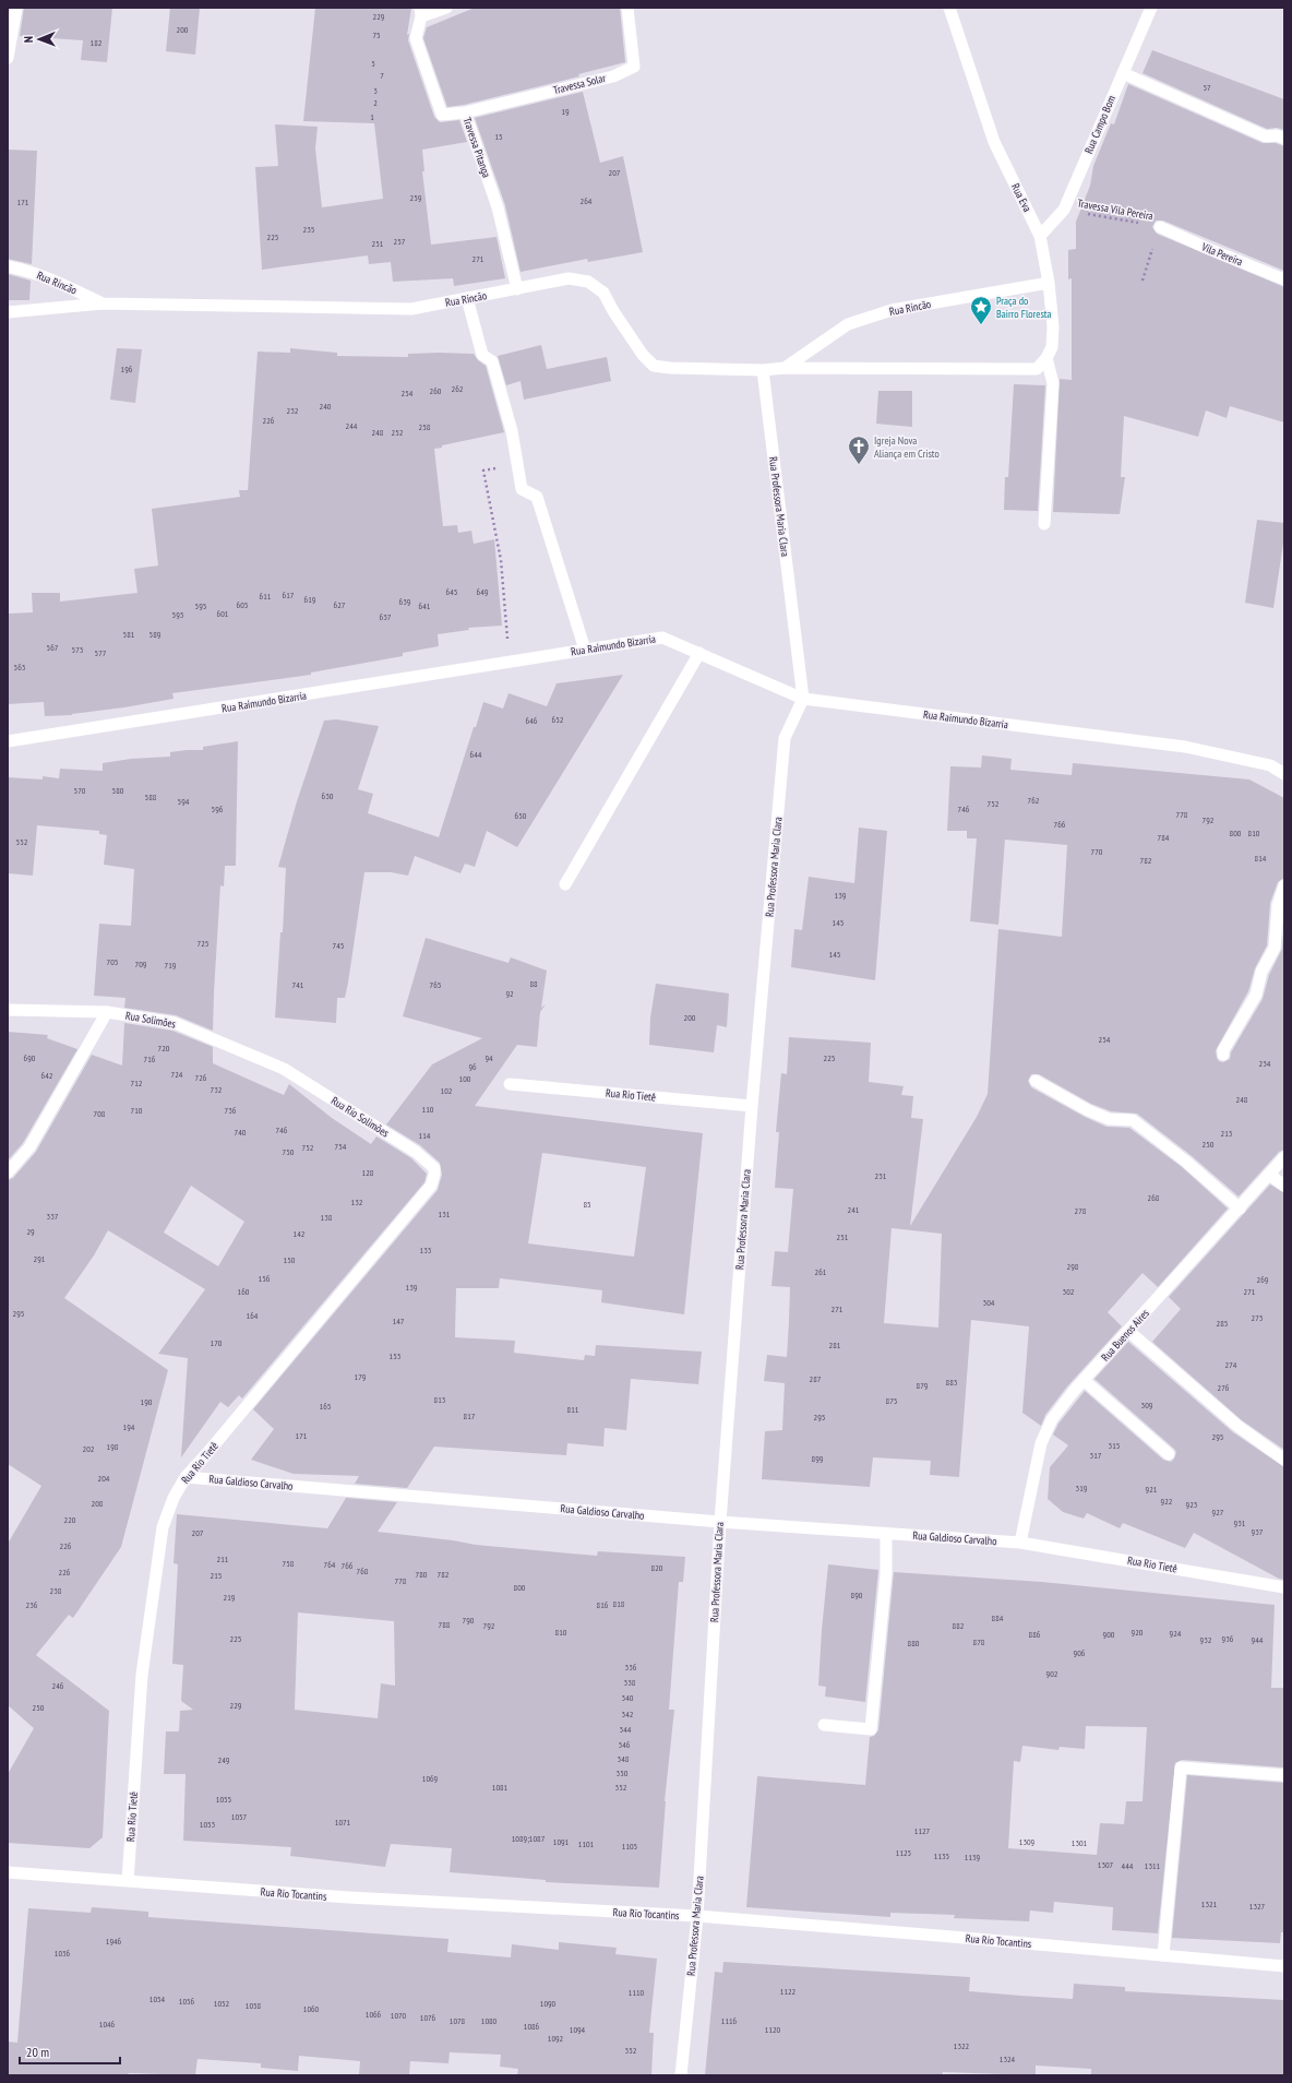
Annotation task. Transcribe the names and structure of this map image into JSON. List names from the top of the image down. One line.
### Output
{"streets":{"street":["Travessa Solar","Rua Campo Bom","Travessa Pitanga","Rua Eva","Vila Pereira","Rua Rincão","Rua Professora Maria Clara","Rua Raimundo Bizarria","Rua Solimões","Rua Rio Tietê","Rua Rio Solimões","Rua Buenos Aires","Rua Galdioso Carvalho","Rua Rio Tocantins"],"path":["Travessa Vila Pereira"]},"crossings":[["Travessa Solar","Travessa Pitanga"],["Rua Campo Bom","Rua Eva"],["Rua Campo Bom","Travessa Vila Pereira"],["Travessa Pitanga","Rua Rincão"],["Rua Eva","Rua Rincão"],["Travessa Vila Pereira","Vila Pereira"],["Rua Rincão","Rua Professora Maria Clara"],["Rua Professora Maria Clara","Rua Raimundo Bizarria"],["Rua Professora Maria Clara","Rua Rio Tietê"],["Rua Professora Maria Clara","Rua Galdioso Carvalho"],["Rua Professora Maria Clara","Rua Rio Tocantins"],["Rua Solimões","Rua Rio Solimões"],["Rua Rio Tietê","Rua Rio Solimões"],["Rua Rio Tietê","Rua Buenos Aires"],["Rua Rio Tietê","Rua Galdioso Carvalho"],["Rua Rio Tietê","Rua Rio Tocantins"],["Rua Buenos Aires","Rua Galdioso Carvalho"]],"places":{"place":["Praça do Bairro Floresta"],"church":["Igreja Nova Aliança em Cristo"]},"house_numbers":["229","200","75","182","5","7","57","3","2","19","1","15","207","259","264","171","235","225","257","251","271","196","262","260","254","240","232","226","244","258","248","252","645","649","617","611","619","639","605","627","595","641","601","593","637","581","589","567","573","577","563","652","646","644","570","580","630","588","762","594","752","596","746","778","650","792","766","800","810","784","552","770","814","782","139","145","725","745","145","705","709","719","88","741","765","92","200","254","720","690","94","225","716","234","96","724","642","726","100","712","732","102","248","110","710","736","708","746","740","213","114","250","754","752","750","128","231","268","132","85","241","278","131","337","138","29","142","251","133","291","150","298","261","156","269","139","160","302","271","304","271","295","164","273","147","285","170","281","153","274","179","287","883","879","276","813","875","190","309","165","811","817","295","194","171","295","315","198","202","317","899","204","319","921","922","208","923","927","220","931","937","207","226","211","758","764","766","820","768","226","780","782","215","778","800","238","890","219","818","236","816","884","790","788","792","882","810","920","924","886","900","225","936","932","944","878","880","906","336","902","338","246","340","229","250","342","344","346","348","249","350","1069","1081","352","1055","1057","1071","1053","1127","1089;1087","1091","1309","1301","1101","1105","1125","1135","1139","1307","444","1311","1321","1327","1946","1036","1122","1110","1054","1056","1052","1090","1058","1060","1066","1070","1076","1078","1080","1116","1046","1086","1094","1120","1092","1322","352","1324"],"scale_bar":"20 m","north":"left"}
